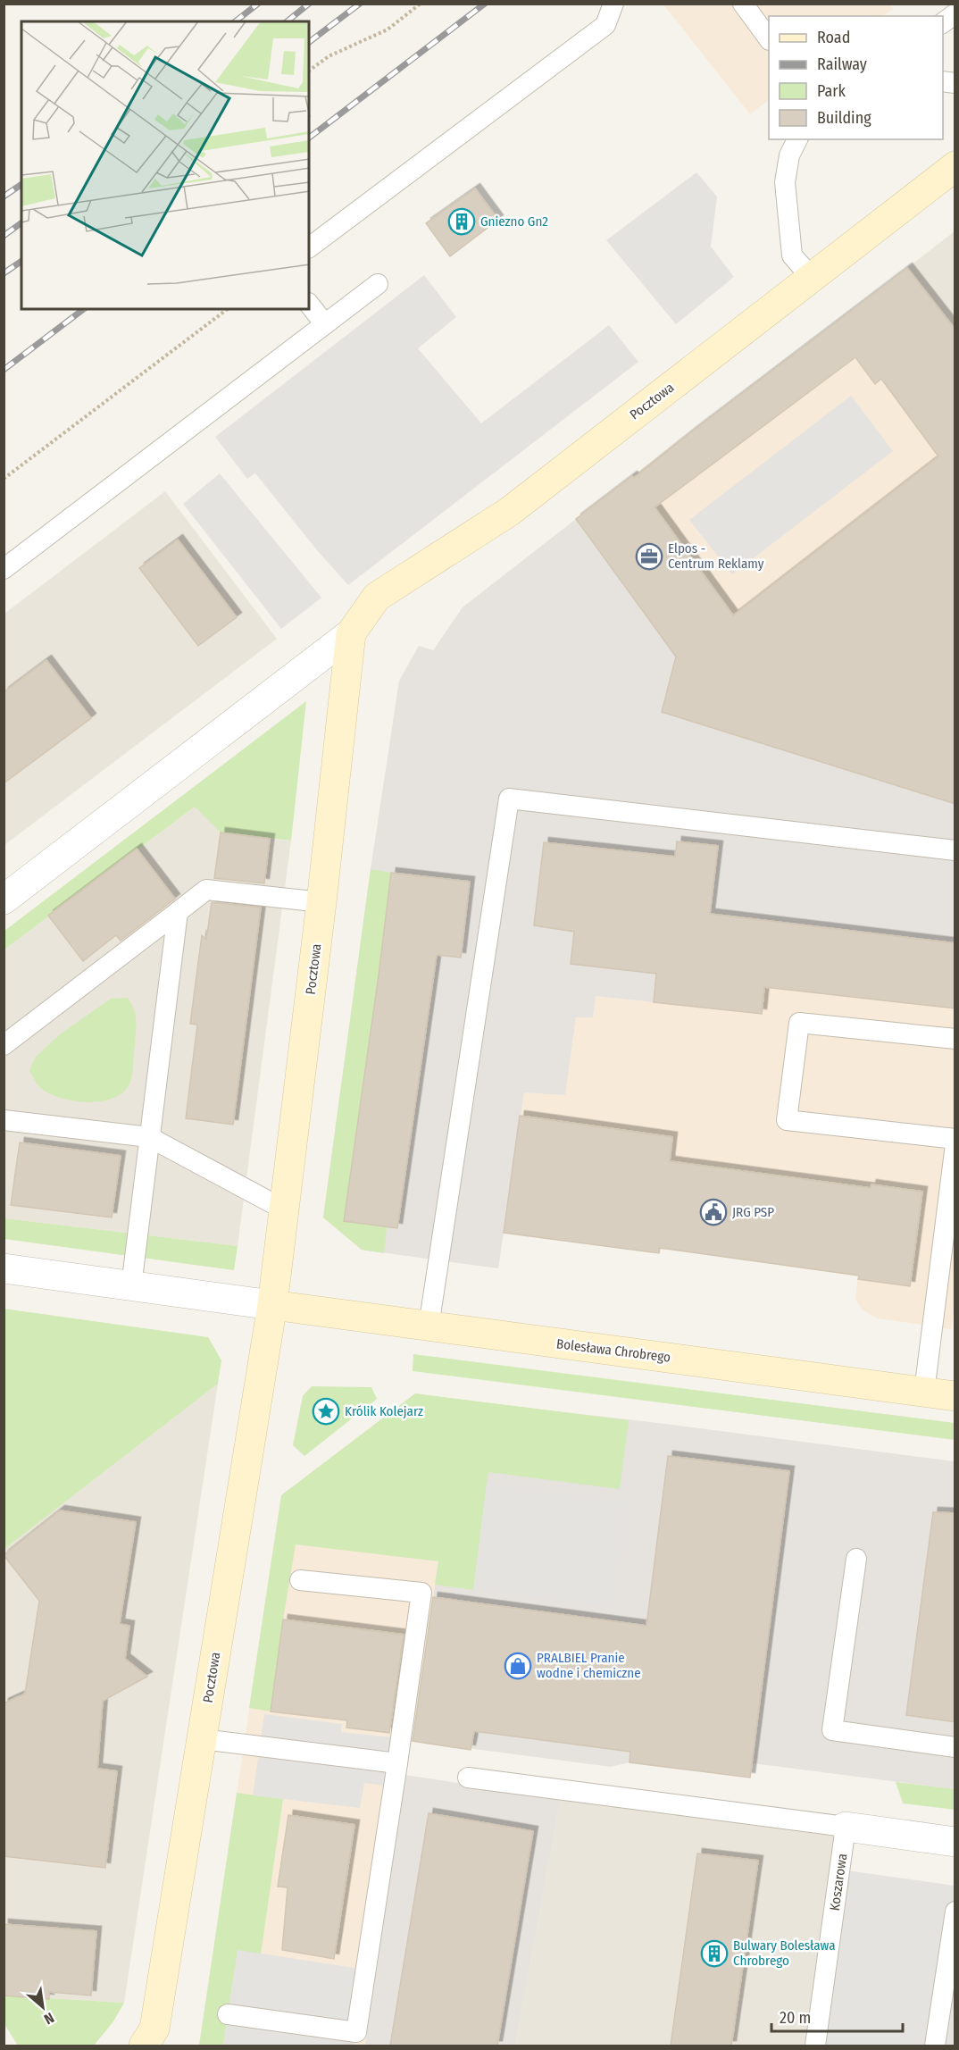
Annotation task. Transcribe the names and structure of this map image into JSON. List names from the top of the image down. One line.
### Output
{"streets":{"street":["Pocztowa","Bolesława Chrobrego"],"lane":["Koszarowa"]},"crossings":[["Pocztowa","Bolesława Chrobrego"]],"places":{"building":["Gniezno Gn2","Bulwary Bolesława Chrobrego"],"office":["Elpos - Centrum Reklamy"],"public building":["JRG PSP"],"place":["Królik Kolejarz"],"shop":["PRALBIEL Pranie wodne i chemiczne"]},"legend":["Road","Railway","Park","Building"],"scale_bar":"20 m","north":"bottom right"}
